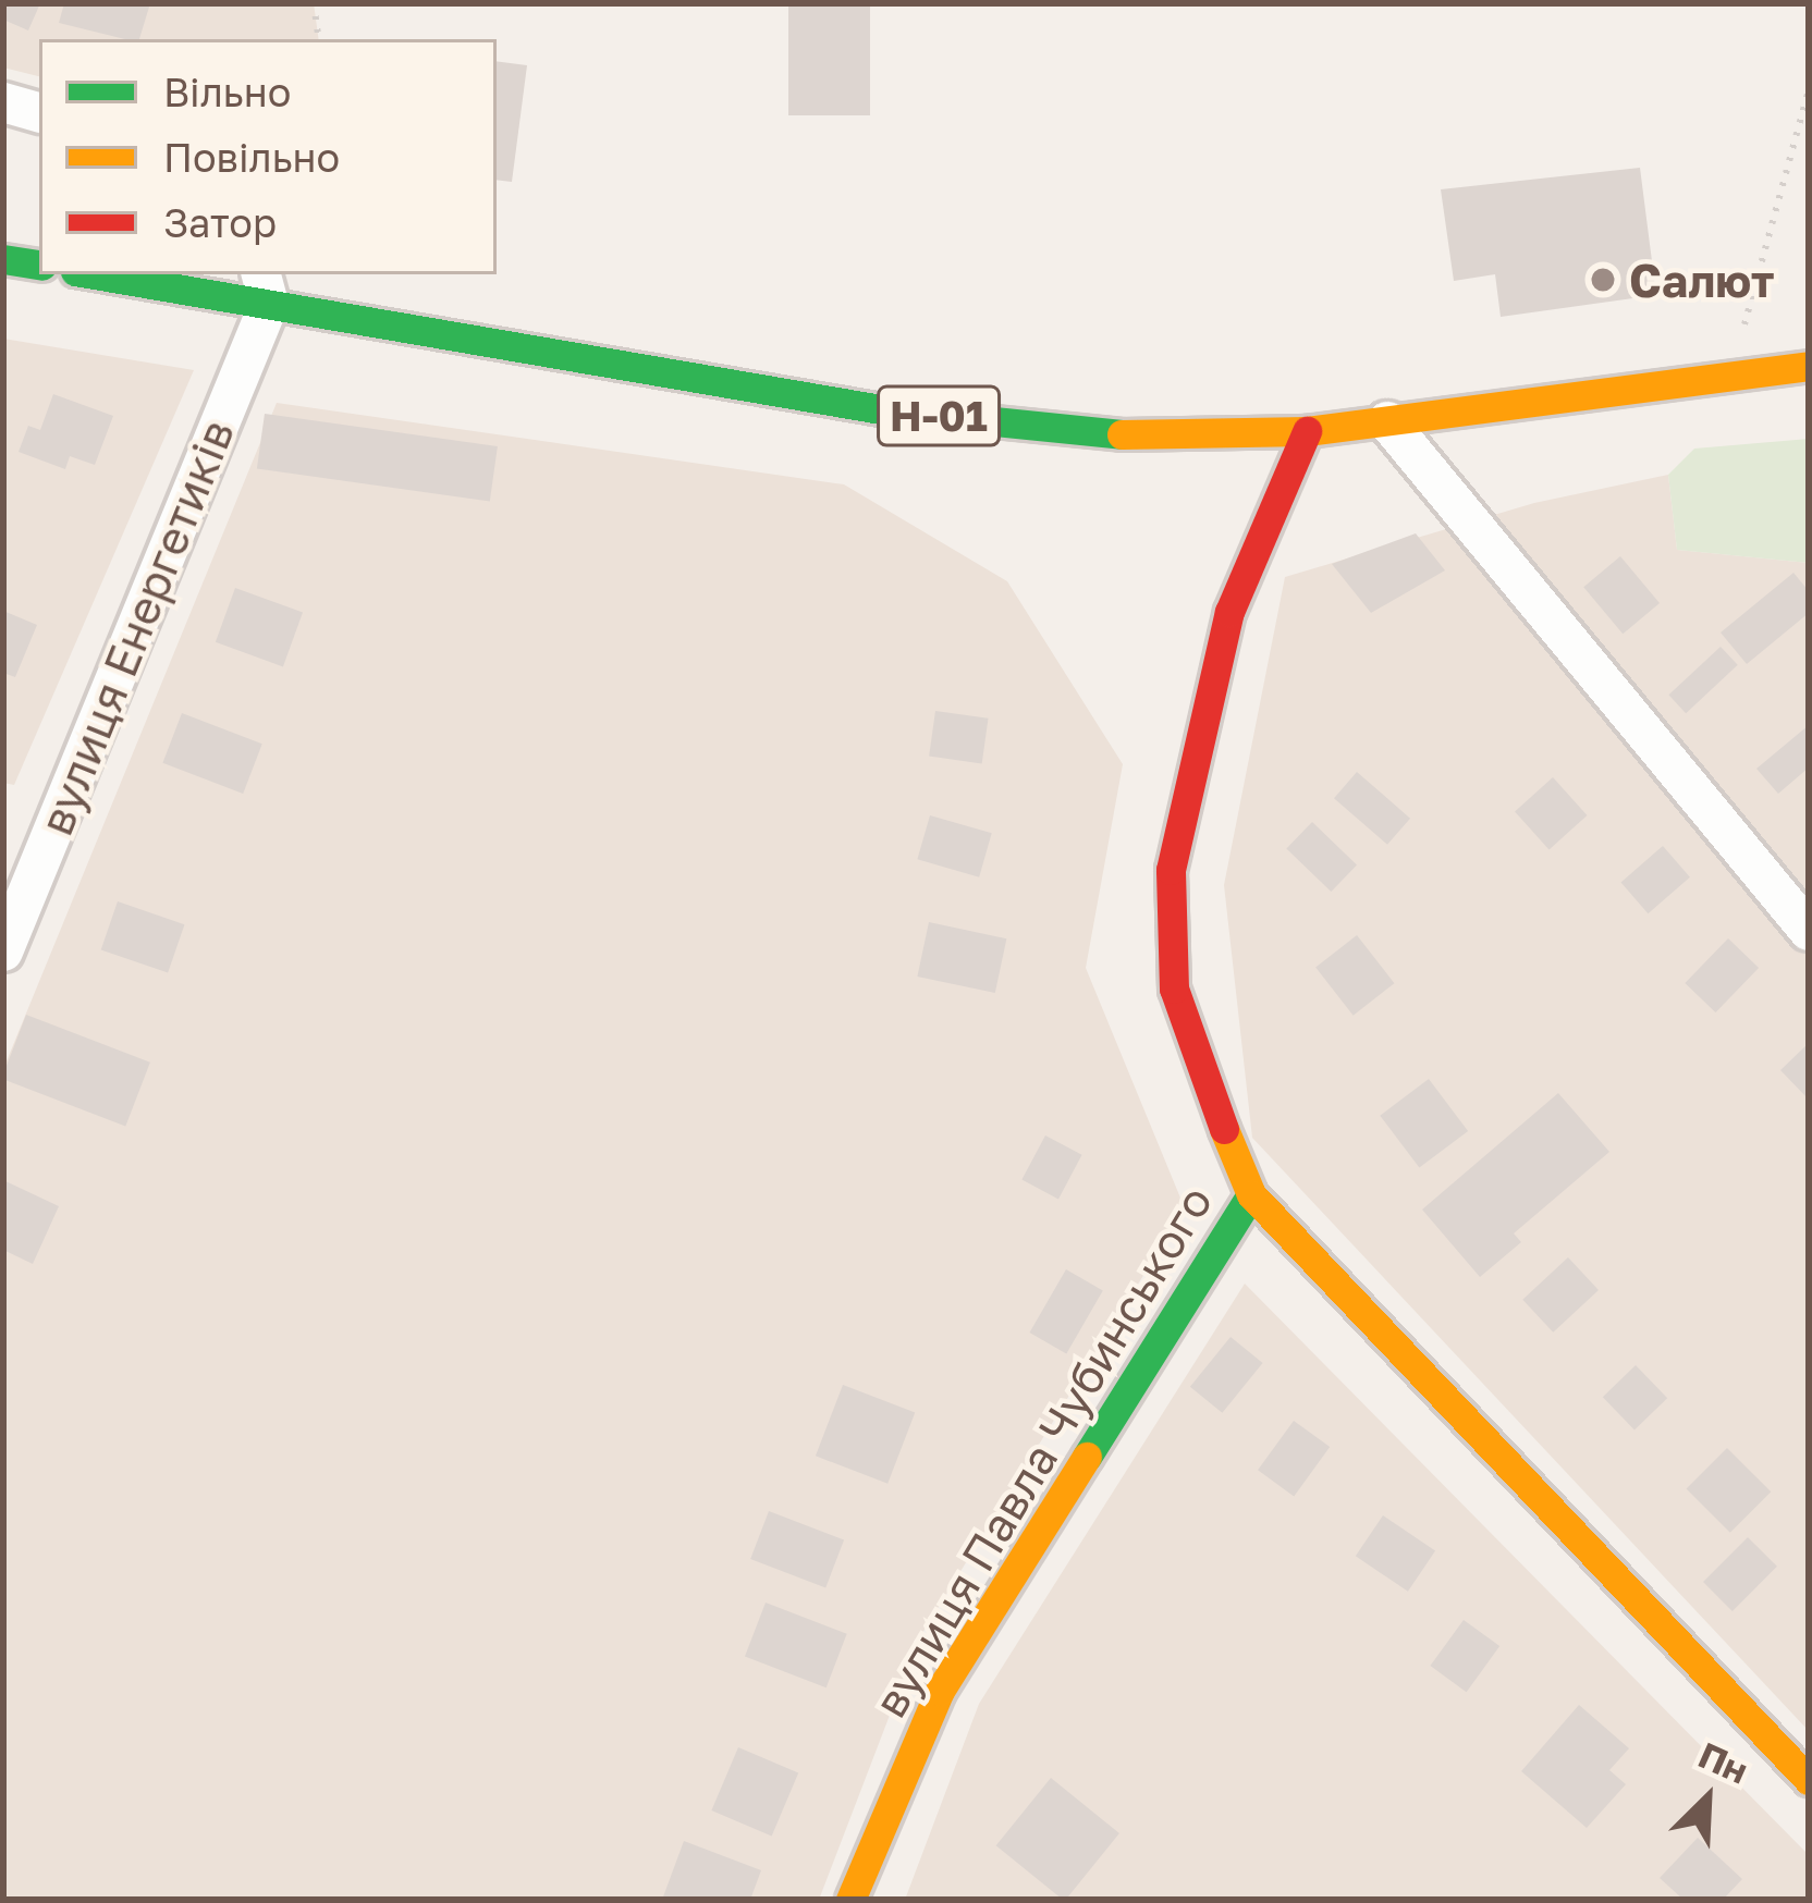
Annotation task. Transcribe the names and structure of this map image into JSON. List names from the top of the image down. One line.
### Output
{"streets":{"street":["Н-01","вулиця Енергетиків","вулиця Павла Чубинського"]},"crossings":[["Н-01","вулиця Енергетиків"]],"places":["Салют"],"legend":["Вільно","Повільно","Затор"],"north":"top right"}
